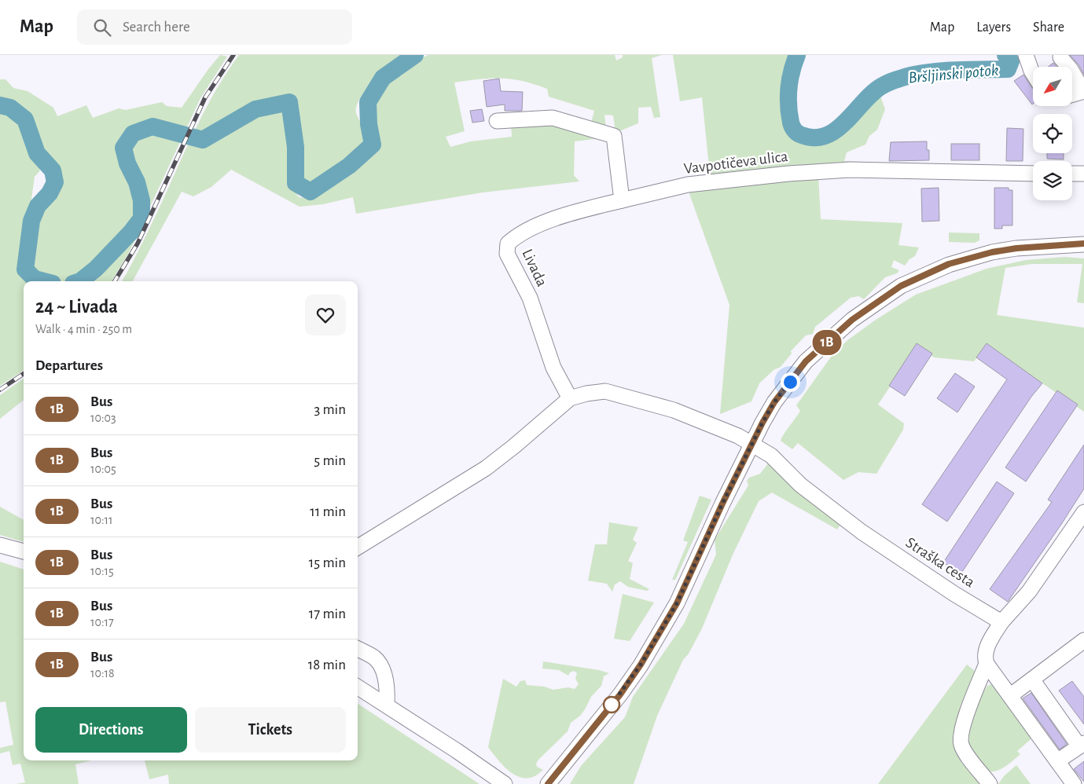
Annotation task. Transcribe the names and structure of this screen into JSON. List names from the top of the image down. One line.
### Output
{"streets":{"street":["Vavpotičeva ulica","Livada","Straška cesta"]},"crossings":[["Vavpotičeva ulica","Livada"]],"water":["Bršljinski potok"],"lines":["bus line 1B"],"north":"bottom left","page":{"header":"Map","search":"Search here","nav":["Map","Layers","Share"],"on_map":"1B","heading":[["24 ~ Livada","Walk · 4 min · 250 m"],"Departures"],"list":[{"mark":"1B","name":"Bus","note":"10:03","value":"3 min"},{"mark":"1B","name":"Bus","note":"10:05","value":"5 min"},{"mark":"1B","name":"Bus","note":"10:11","value":"11 min"},{"mark":"1B","name":"Bus","note":"10:15","value":"15 min"},{"mark":"1B","name":"Bus","note":"10:17","value":"17 min"},{"mark":"1B","name":"Bus","note":"10:18","value":"18 min"}],"buttons":["Directions","Tickets"]}}
